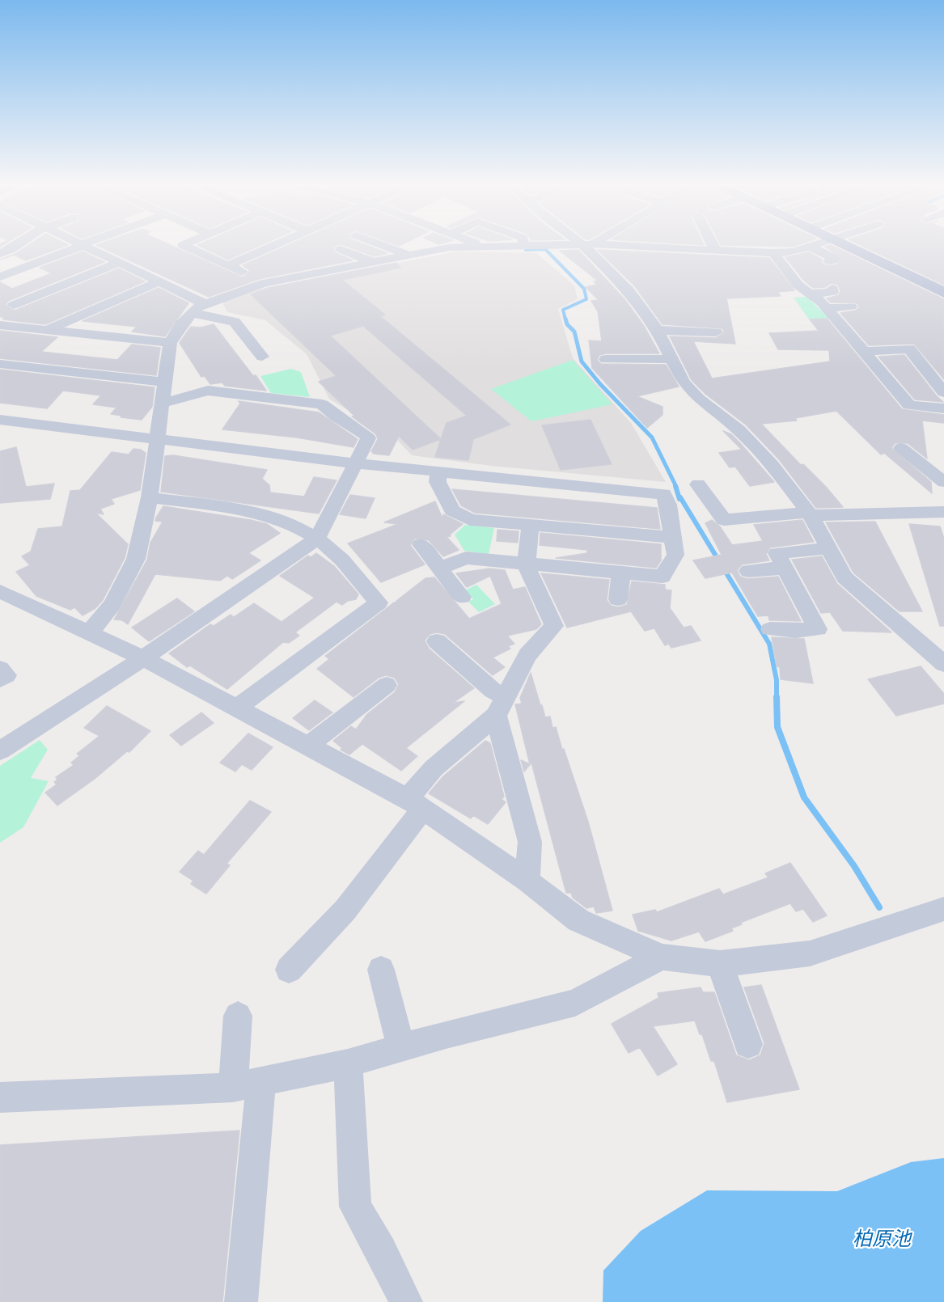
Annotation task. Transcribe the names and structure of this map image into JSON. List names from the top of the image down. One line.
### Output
{"water":["柏原池"]}
